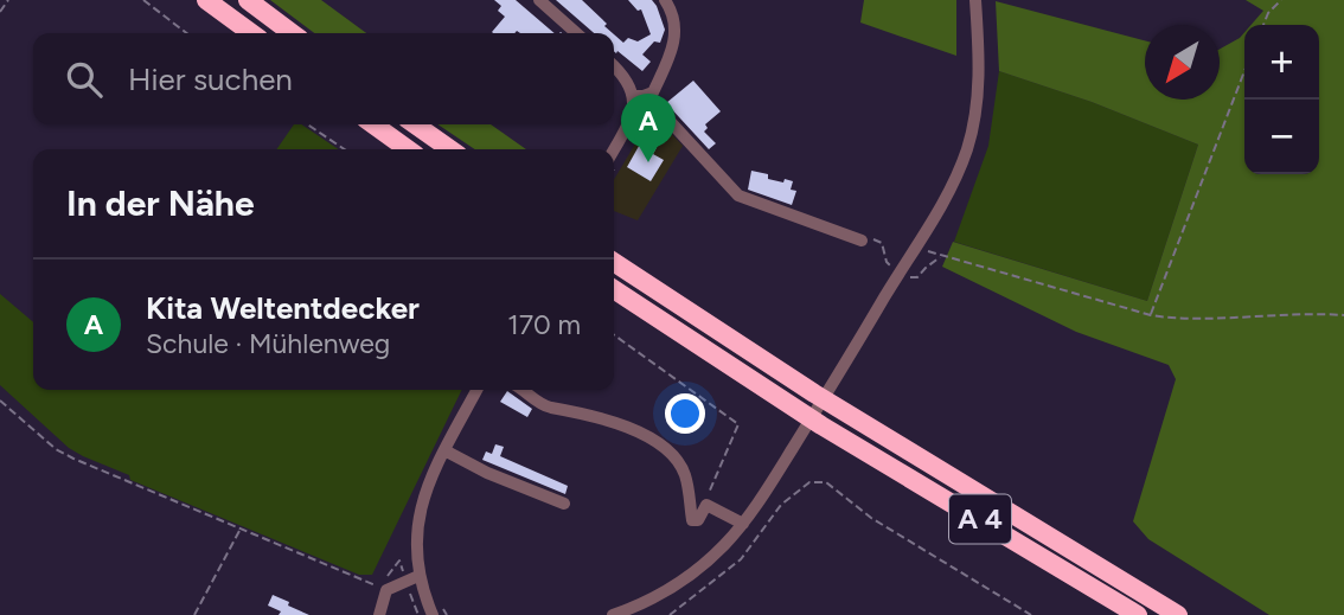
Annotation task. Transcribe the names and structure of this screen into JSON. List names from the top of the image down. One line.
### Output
{"streets":{"highway":["A 4"]},"north":"bottom left","page":{"map_buttons":["+","−"],"search":"Hier suchen","pins":"A","heading":"In der Nähe","list":[{"mark":"A","name":"Kita Weltentdecker","note":"Schule · Mühlenweg","value":"170 m"}]}}
